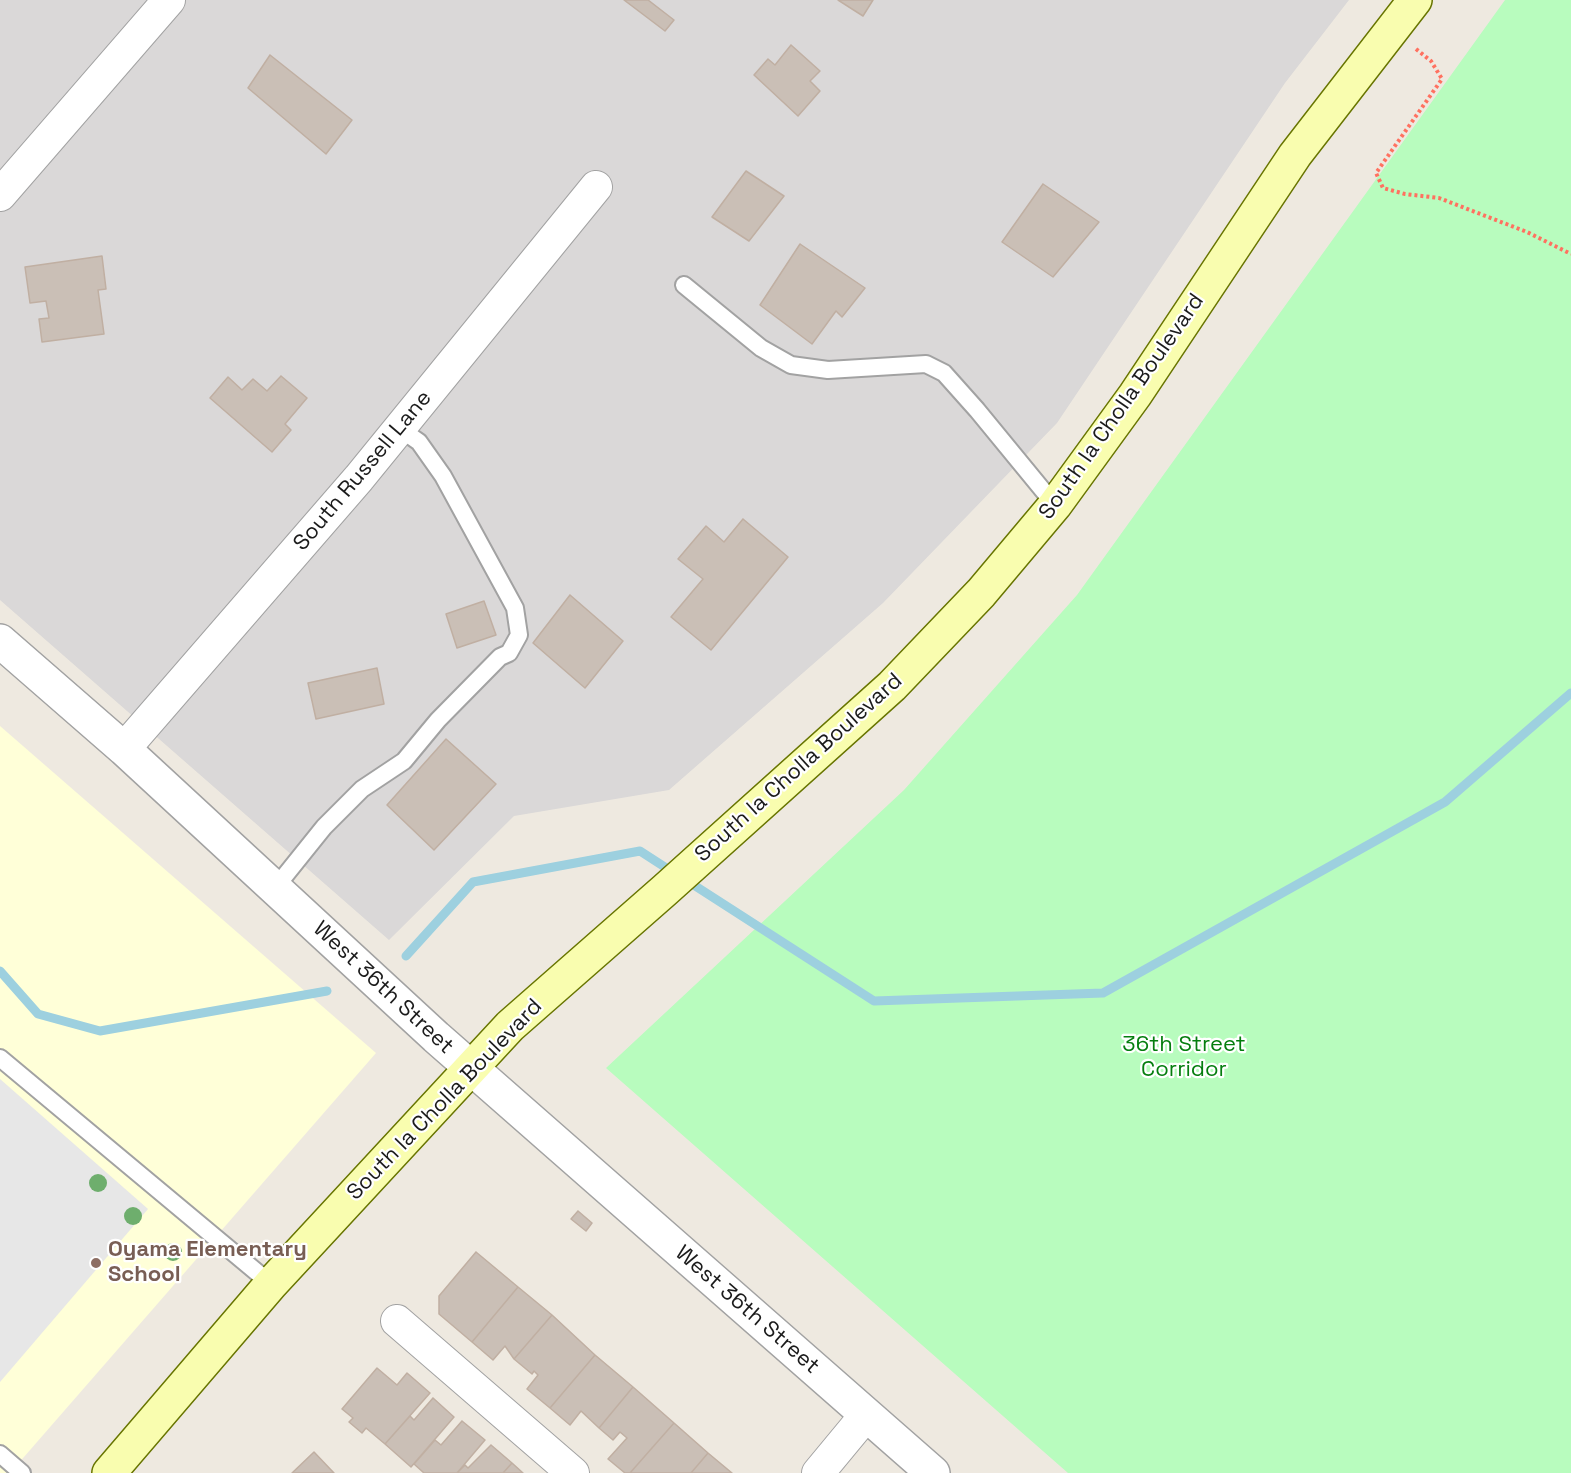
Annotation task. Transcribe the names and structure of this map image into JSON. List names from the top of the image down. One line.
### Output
{"streets":{"main road":["South la Cholla Boulevard"],"street":["South Russell Lane","West 36th Street"]},"crossings":[["South la Cholla Boulevard","West 36th Street"],["South Russell Lane","West 36th Street"]],"parks":["36th Street Corridor"],"places":["Oyama Elementary School"]}
